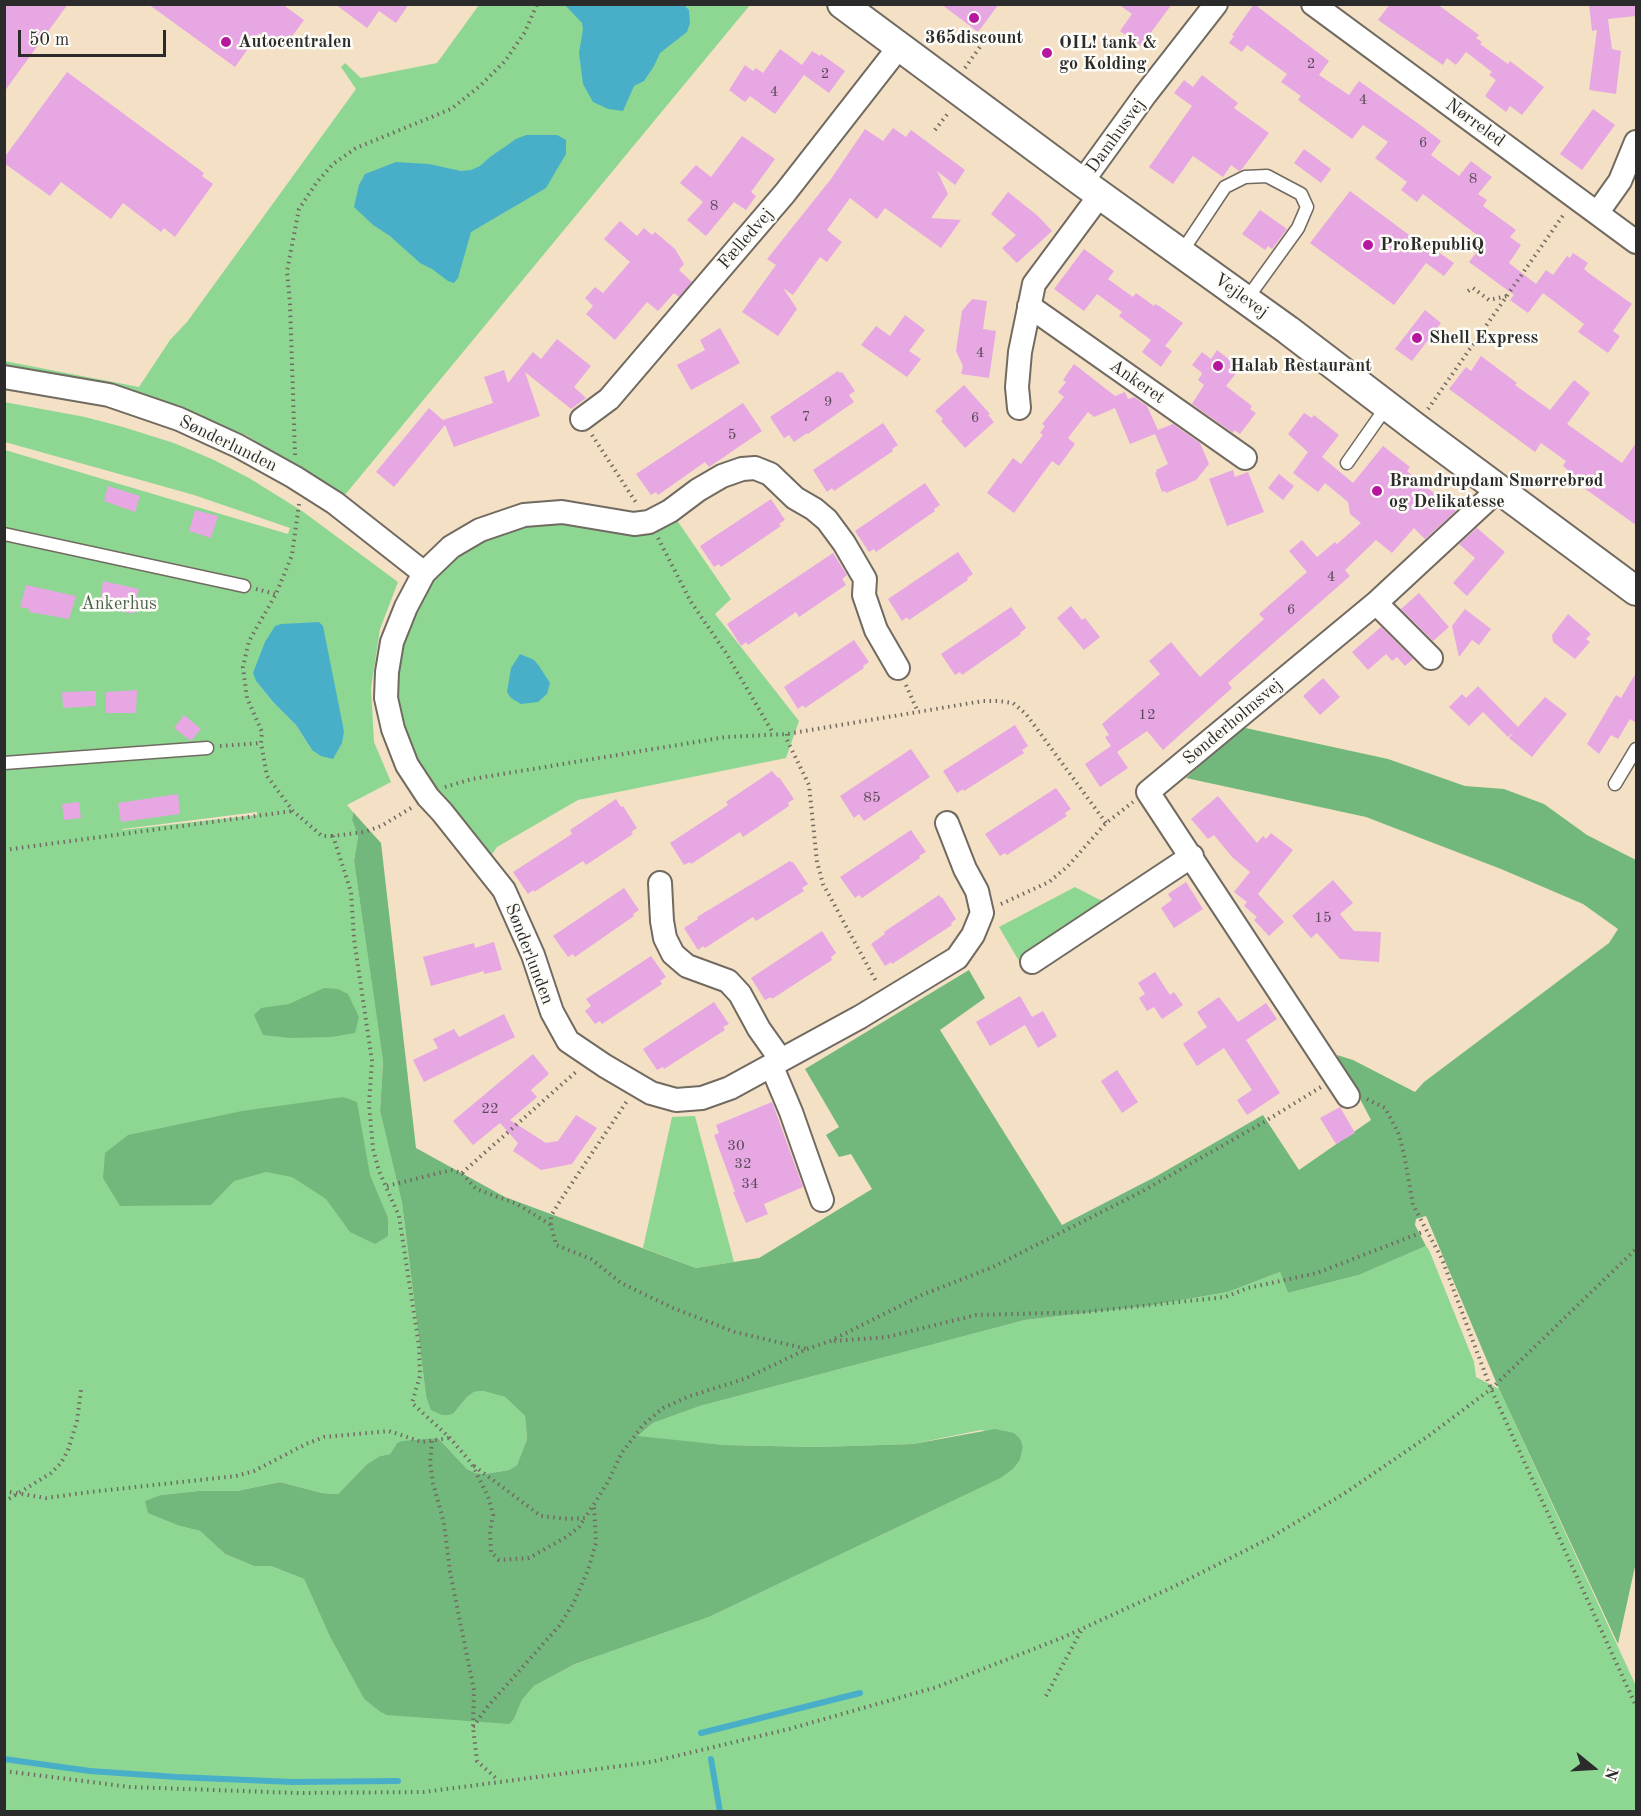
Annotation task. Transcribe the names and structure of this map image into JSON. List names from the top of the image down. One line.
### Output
{"streets":{"street":["Nørreled","Damhusvej","Fælledvej","Vejlevej","Ankeret","Sønderlunden","Sønderholmsvej"]},"crossings":[["Damhusvej","Vejlevej"],["Fælledvej","Vejlevej"],["Vejlevej","Sønderholmsvej"]],"parks":["Ankerhus"],"places":["365discount","Autocentralen","OIL! tank & go Kolding","ProRepubliQ","Shell Express","Halab Restaurant","Bramdrupdam Smørrebrød og Delikatesse"],"house_numbers":["2","2","4","4","6","8","8","4","9","7","6","5","4","6","12","85","15","22","30","32","34"],"scale_bar":"50 m","north":"right"}
